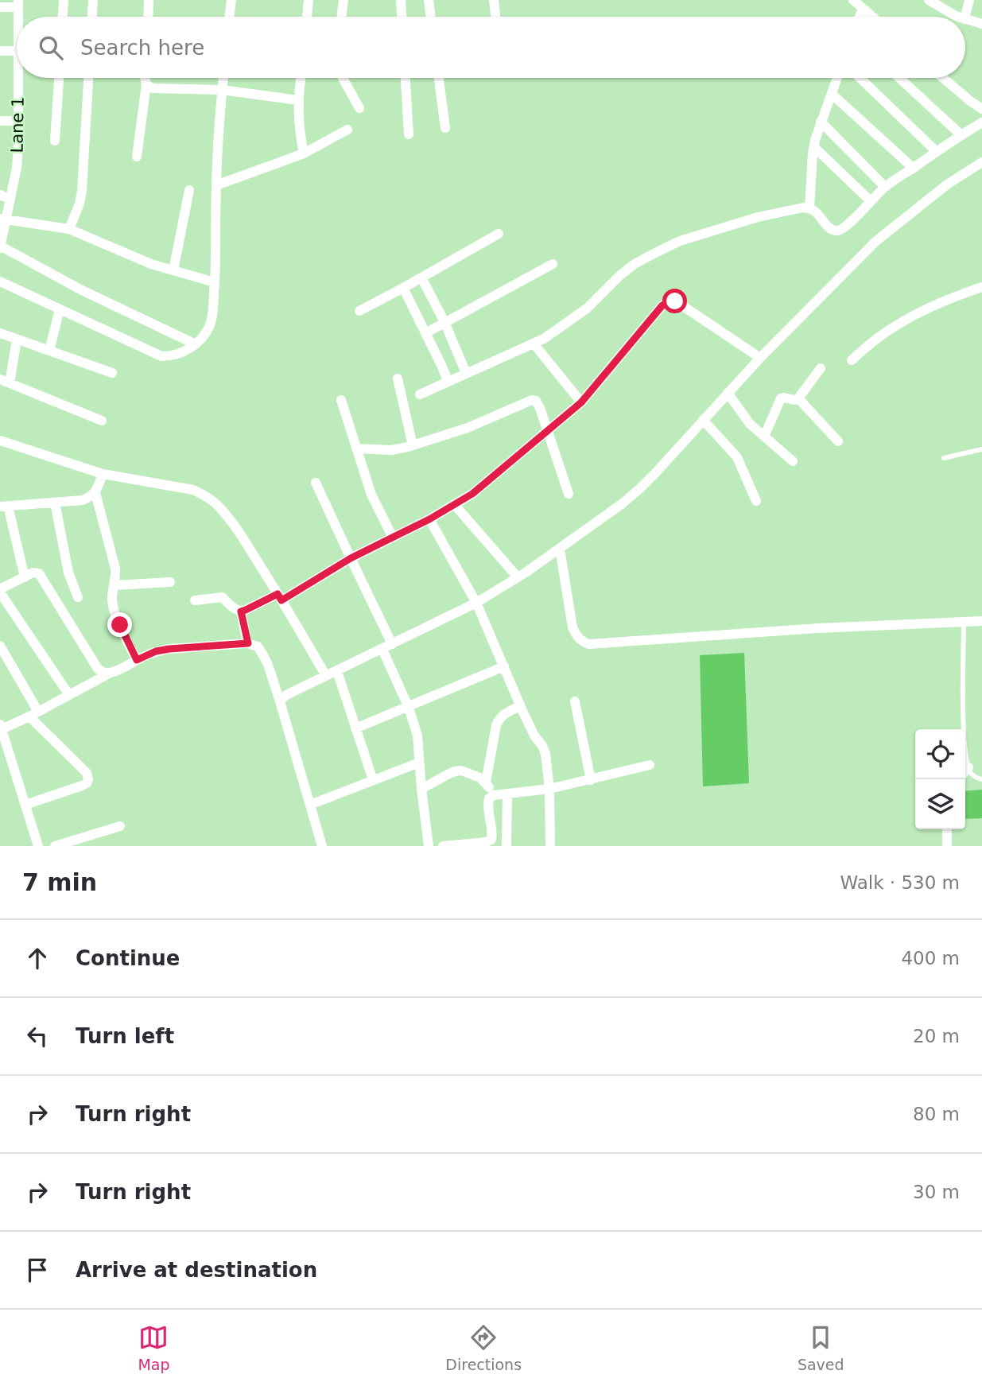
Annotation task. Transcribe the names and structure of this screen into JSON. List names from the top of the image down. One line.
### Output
{"streets":{"street":["Lane 1"]},"page":{"search":"Search here","heading":["7 min","Walk · 530 m"],"list":[["Continue","400 m"],["Turn left","20 m"],["Turn right","80 m"],["Turn right","30 m"],"Arrive at destination"],"nav":["Map","Directions","Saved"]}}
